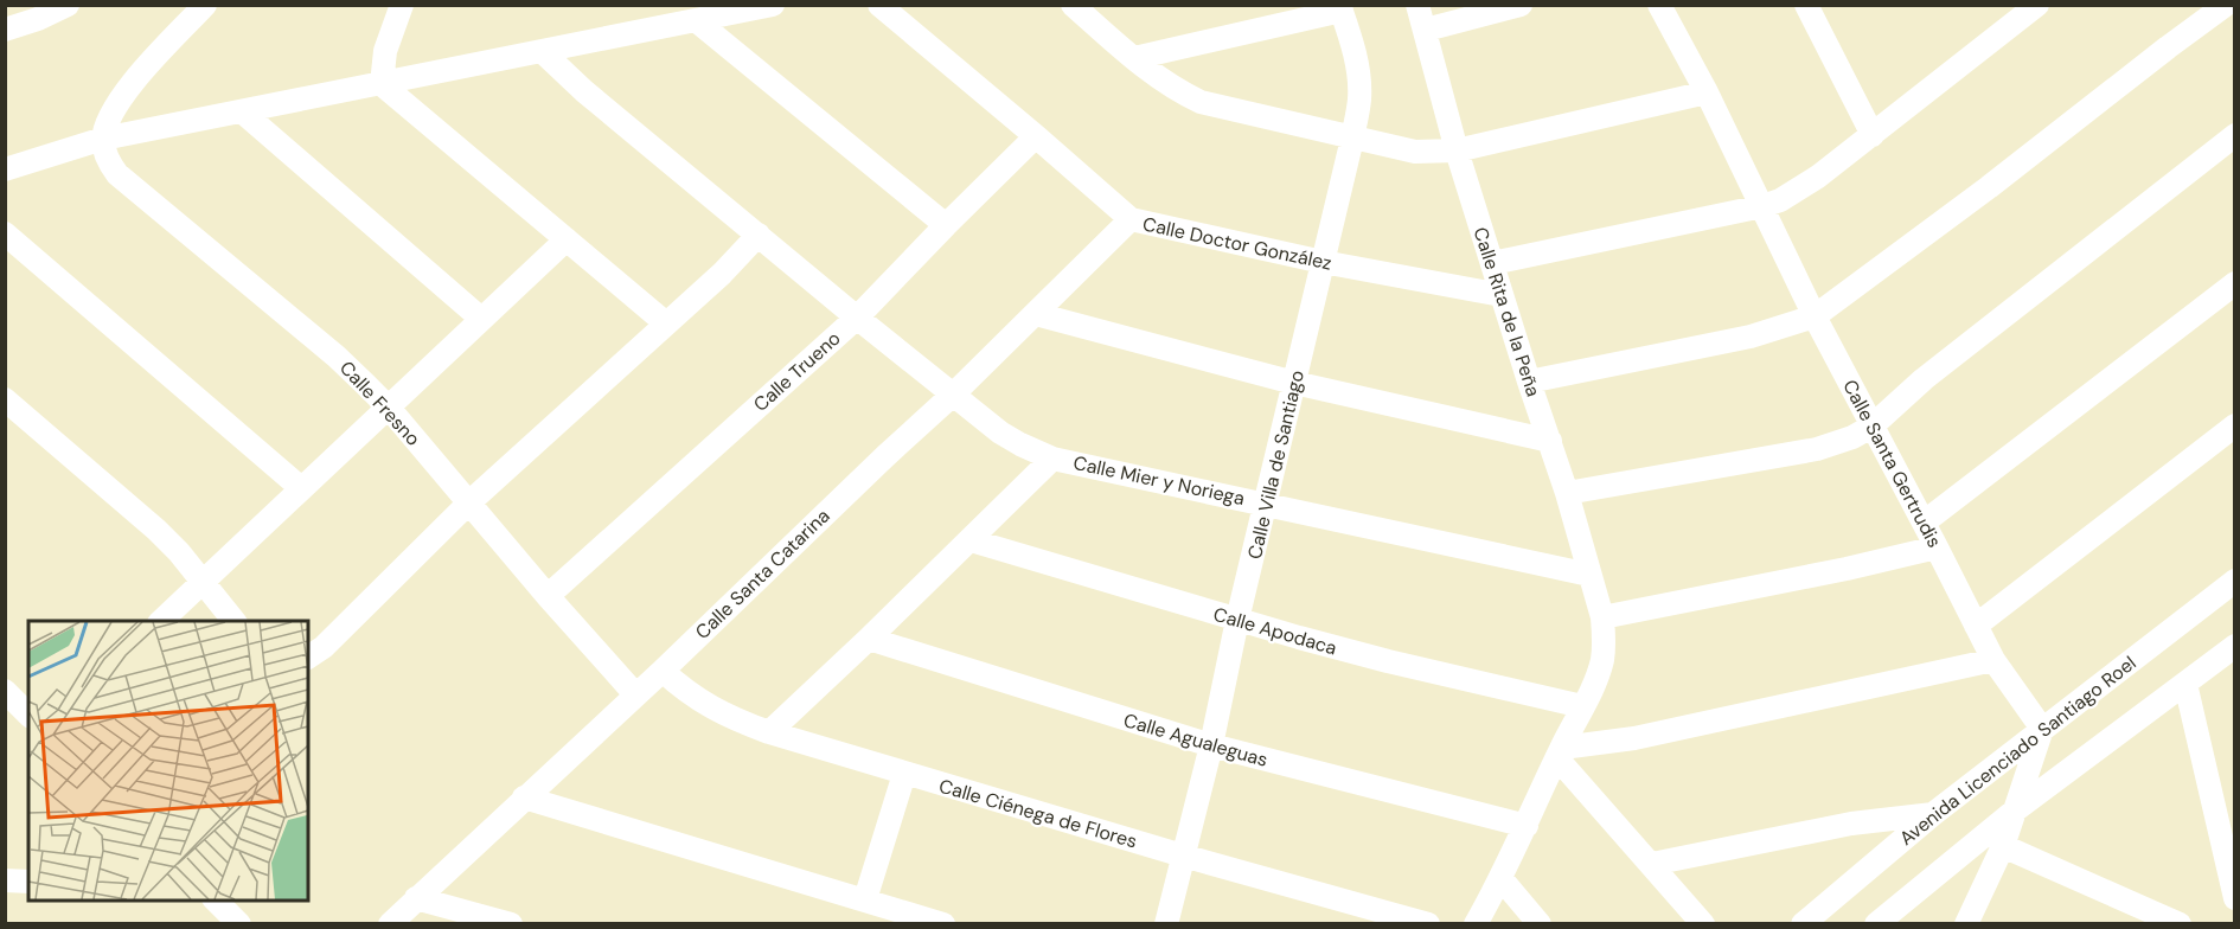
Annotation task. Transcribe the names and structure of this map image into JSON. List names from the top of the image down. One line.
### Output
{"streets":{"street":["Calle Doctor González","Calle Rita de la Peña","Calle Trueno","Calle Fresno","Calle Santa Gertrudis","Calle Villa de Santiago","Calle Mier y Noriega","Calle Santa Catarina","Calle Apodaca","Calle Agualeguas","Avenida Licenciado Santiago Roel","Calle Ciénega de Flores"]},"crossings":[["Calle Doctor González","Calle Rita de la Peña"],["Calle Doctor González","Calle Trueno"],["Calle Doctor González","Calle Villa de Santiago"],["Calle Doctor González","Calle Santa Catarina"],["Calle Rita de la Peña","Calle Mier y Noriega"],["Calle Rita de la Peña","Calle Apodaca"],["Calle Rita de la Peña","Calle Agualeguas"],["Calle Trueno","Calle Fresno"],["Calle Trueno","Calle Mier y Noriega"],["Calle Fresno","Calle Santa Catarina"],["Calle Santa Gertrudis","Avenida Licenciado Santiago Roel"],["Calle Villa de Santiago","Calle Mier y Noriega"],["Calle Villa de Santiago","Calle Apodaca"],["Calle Villa de Santiago","Calle Agualeguas"],["Calle Villa de Santiago","Calle Ciénega de Flores"],["Calle Mier y Noriega","Calle Santa Catarina"],["Calle Santa Catarina","Calle Ciénega de Flores"]]}
